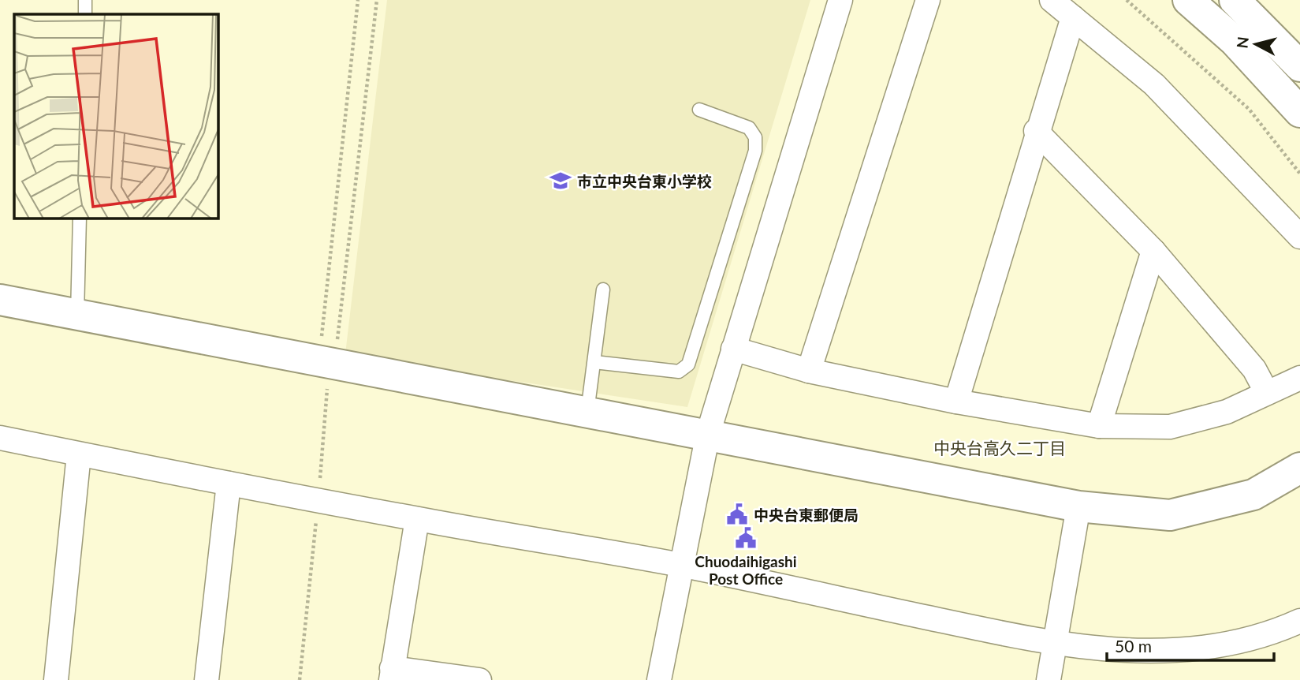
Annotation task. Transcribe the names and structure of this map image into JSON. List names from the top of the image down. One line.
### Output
{"districts":["中央台高久二丁目"],"places":{"school or university":["市立中央台東小学校"],"public building":["中央台東郵便局","Chuodaihigashi Post Office"]},"scale_bar":"50 m","north":"left"}
